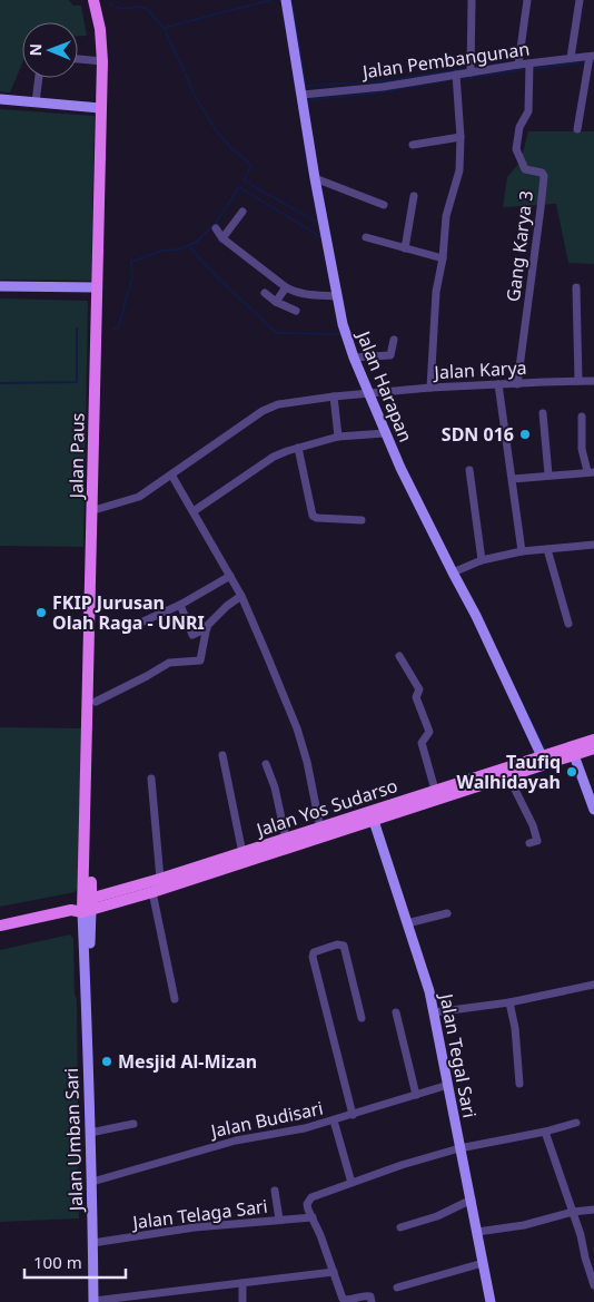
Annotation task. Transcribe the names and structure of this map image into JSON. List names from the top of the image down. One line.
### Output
{"streets":{"main road":["Jalan Paus","Jalan Yos Sudarso"],"street":["Jalan Pembangunan","Gang Karya 3","Jalan Karya","Jalan Harapan","Jalan Tegal Sari","Jalan Budisari","Jalan Umban Sari","Jalan Telaga Sari"]},"crossings":[["Jalan Pembangunan","Gang Karya 3"],["Jalan Pembangunan","Jalan Harapan"],["Gang Karya 3","Jalan Karya"],["Jalan Karya","Jalan Harapan"],["Jalan Karya","Jalan Paus"],["Jalan Harapan","Jalan Yos Sudarso"],["Jalan Paus","Jalan Yos Sudarso"],["Jalan Paus","Jalan Umban Sari"],["Jalan Yos Sudarso","Jalan Tegal Sari"],["Jalan Yos Sudarso","Jalan Umban Sari"],["Jalan Tegal Sari","Jalan Budisari"],["Jalan Budisari","Jalan Umban Sari"],["Jalan Umban Sari","Jalan Telaga Sari"]],"places":["SDN 016","FKIP Jurusan Olah Raga - UNRI","Taufiq Walhidayah","Mesjid Al-Mizan"],"scale_bar":"100 m","north":"left"}
